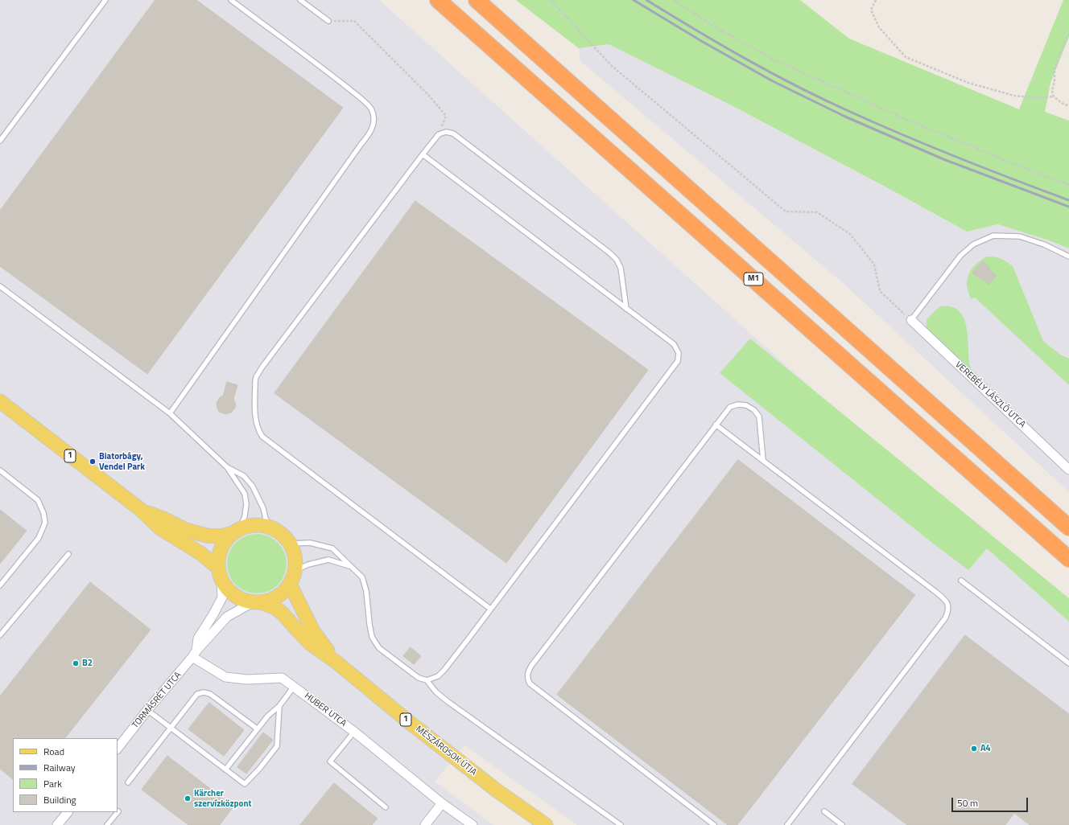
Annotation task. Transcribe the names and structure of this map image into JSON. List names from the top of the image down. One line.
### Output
{"streets":{"highway":["M1"],"main road":["1","MÉSZÁROSOK ÚTJA"],"street":["VEREBÉLY LÁSZLÓ UTCA","TORMÁSRÉT UTCA","HUBER UTCA"]},"crossings":[["TORMÁSRÉT UTCA","HUBER UTCA"],["TORMÁSRÉT UTCA","MÉSZÁROSOK ÚTJA"]],"places":["Biatorbágy, Vendel Park","B2","A4","Kärcher szervízközpont"],"legend":["Road","Railway","Park","Building"],"scale_bar":"50 m"}
